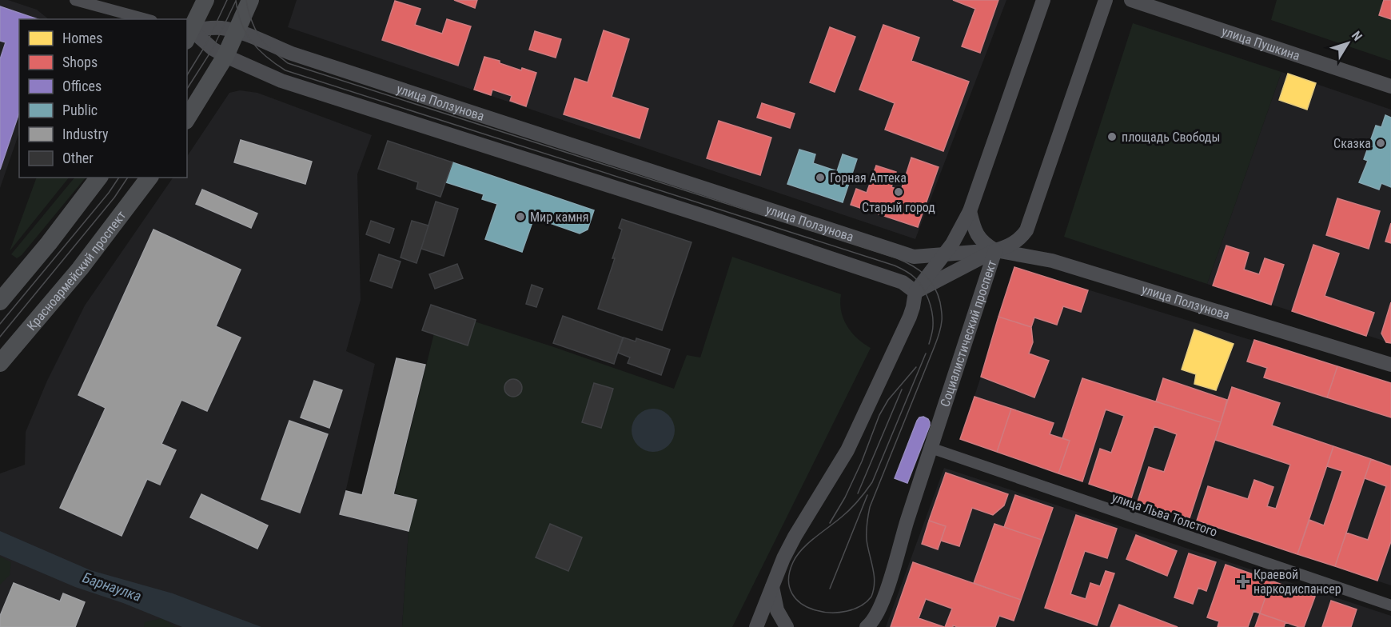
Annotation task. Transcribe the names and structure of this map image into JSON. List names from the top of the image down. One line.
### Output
{"streets":{"main road":["Красноармейский проспект"],"street":["улица Пушкина","улица Ползунова","Социалистический проспект","улица Льва Толстого"]},"crossings":[["улица Ползунова","Социалистический проспект"],["Социалистический проспект","улица Льва Толстого"]],"water":["Барнаулка"],"places":{"other":["площадь Свободы","Сказка","Горная Аптека","Старый город","Мир камня"],"health":["Краевой наркодиспансер"]},"legend":["Homes","Shops","Offices","Public","Industry","Other"],"north":"top right"}
